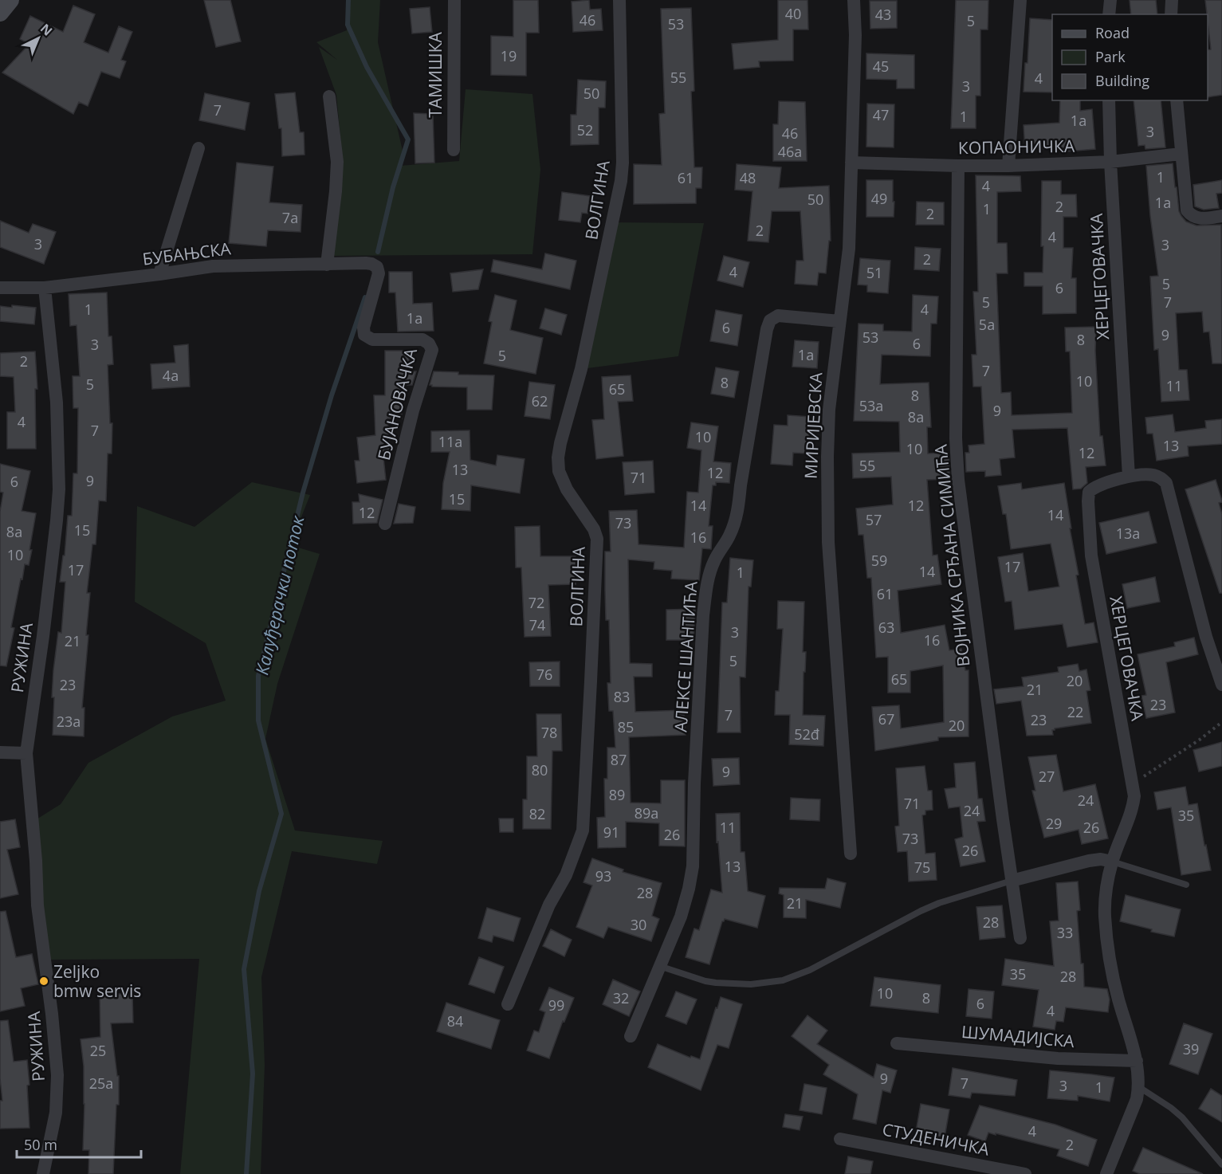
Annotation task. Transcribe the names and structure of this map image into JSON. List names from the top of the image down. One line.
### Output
{"streets":{"street":["ТАМИШКА","КОПАОНИЧКА","ВОЛГИНА","БУБАЊСКА","ХЕРЦЕГОВАЧКА","БУЈАНОВАЧКА","МИРИЈЕВСКА","ВОЈНИКА СРЂАНА СИМИЋА","АЛЕКСЕ ШАНТИЋА","РУЖИНА","ШУМАДИЈСКА","СТУДЕНИЧКА"]},"crossings":[["КОПАОНИЧКА","ХЕРЦЕГОВАЧКА"],["КОПАОНИЧКА","МИРИЈЕВСКА"],["КОПАОНИЧКА","ВОЈНИКА СРЂАНА СИМИЋА"],["БУБАЊСКА","БУЈАНОВАЧКА"],["БУБАЊСКА","РУЖИНА"],["ХЕРЦЕГОВАЧКА","ШУМАДИЈСКА"],["МИРИЈЕВСКА","АЛЕКСЕ ШАНТИЋА"]],"water":["Калуђерачки поток"],"places":["Zeljko bmw servis"],"house_numbers":["40","43","46","5","53","19","45","55","4","3","50","7","47","1","1a","52","3","46","46a","1","61","48","4","49","50","1a","2","1","2","7a","2","4","3","3","2","4","51","5","6","5","7","1","4","1a","5a","6","9","53","8","6","3","1a","5","2","7","4a","10","8","5","11","65","8","62","53a","9","8a","4","7","10","11a","13","10","12","55","13","12","71","9","6","15","14","12","12","14","57","73","15","8a","13a","16","10","59","17","17","14","1","61","72","74","63","3","16","21","5","76","65","20","23","21","83","23","22","7","67","23","23a","20","85","78","52đ","87","80","9","27","89","24","71","24","89a","82","35","29","11","26","91","26","73","26","13","75","93","28","21","28","30","33","35","28","10","32","8","6","99","4","84","39","25","9","25a","7","3","1","4","2"],"legend":["Road","Park","Building"],"scale_bar":"50 m","north":"top right"}
